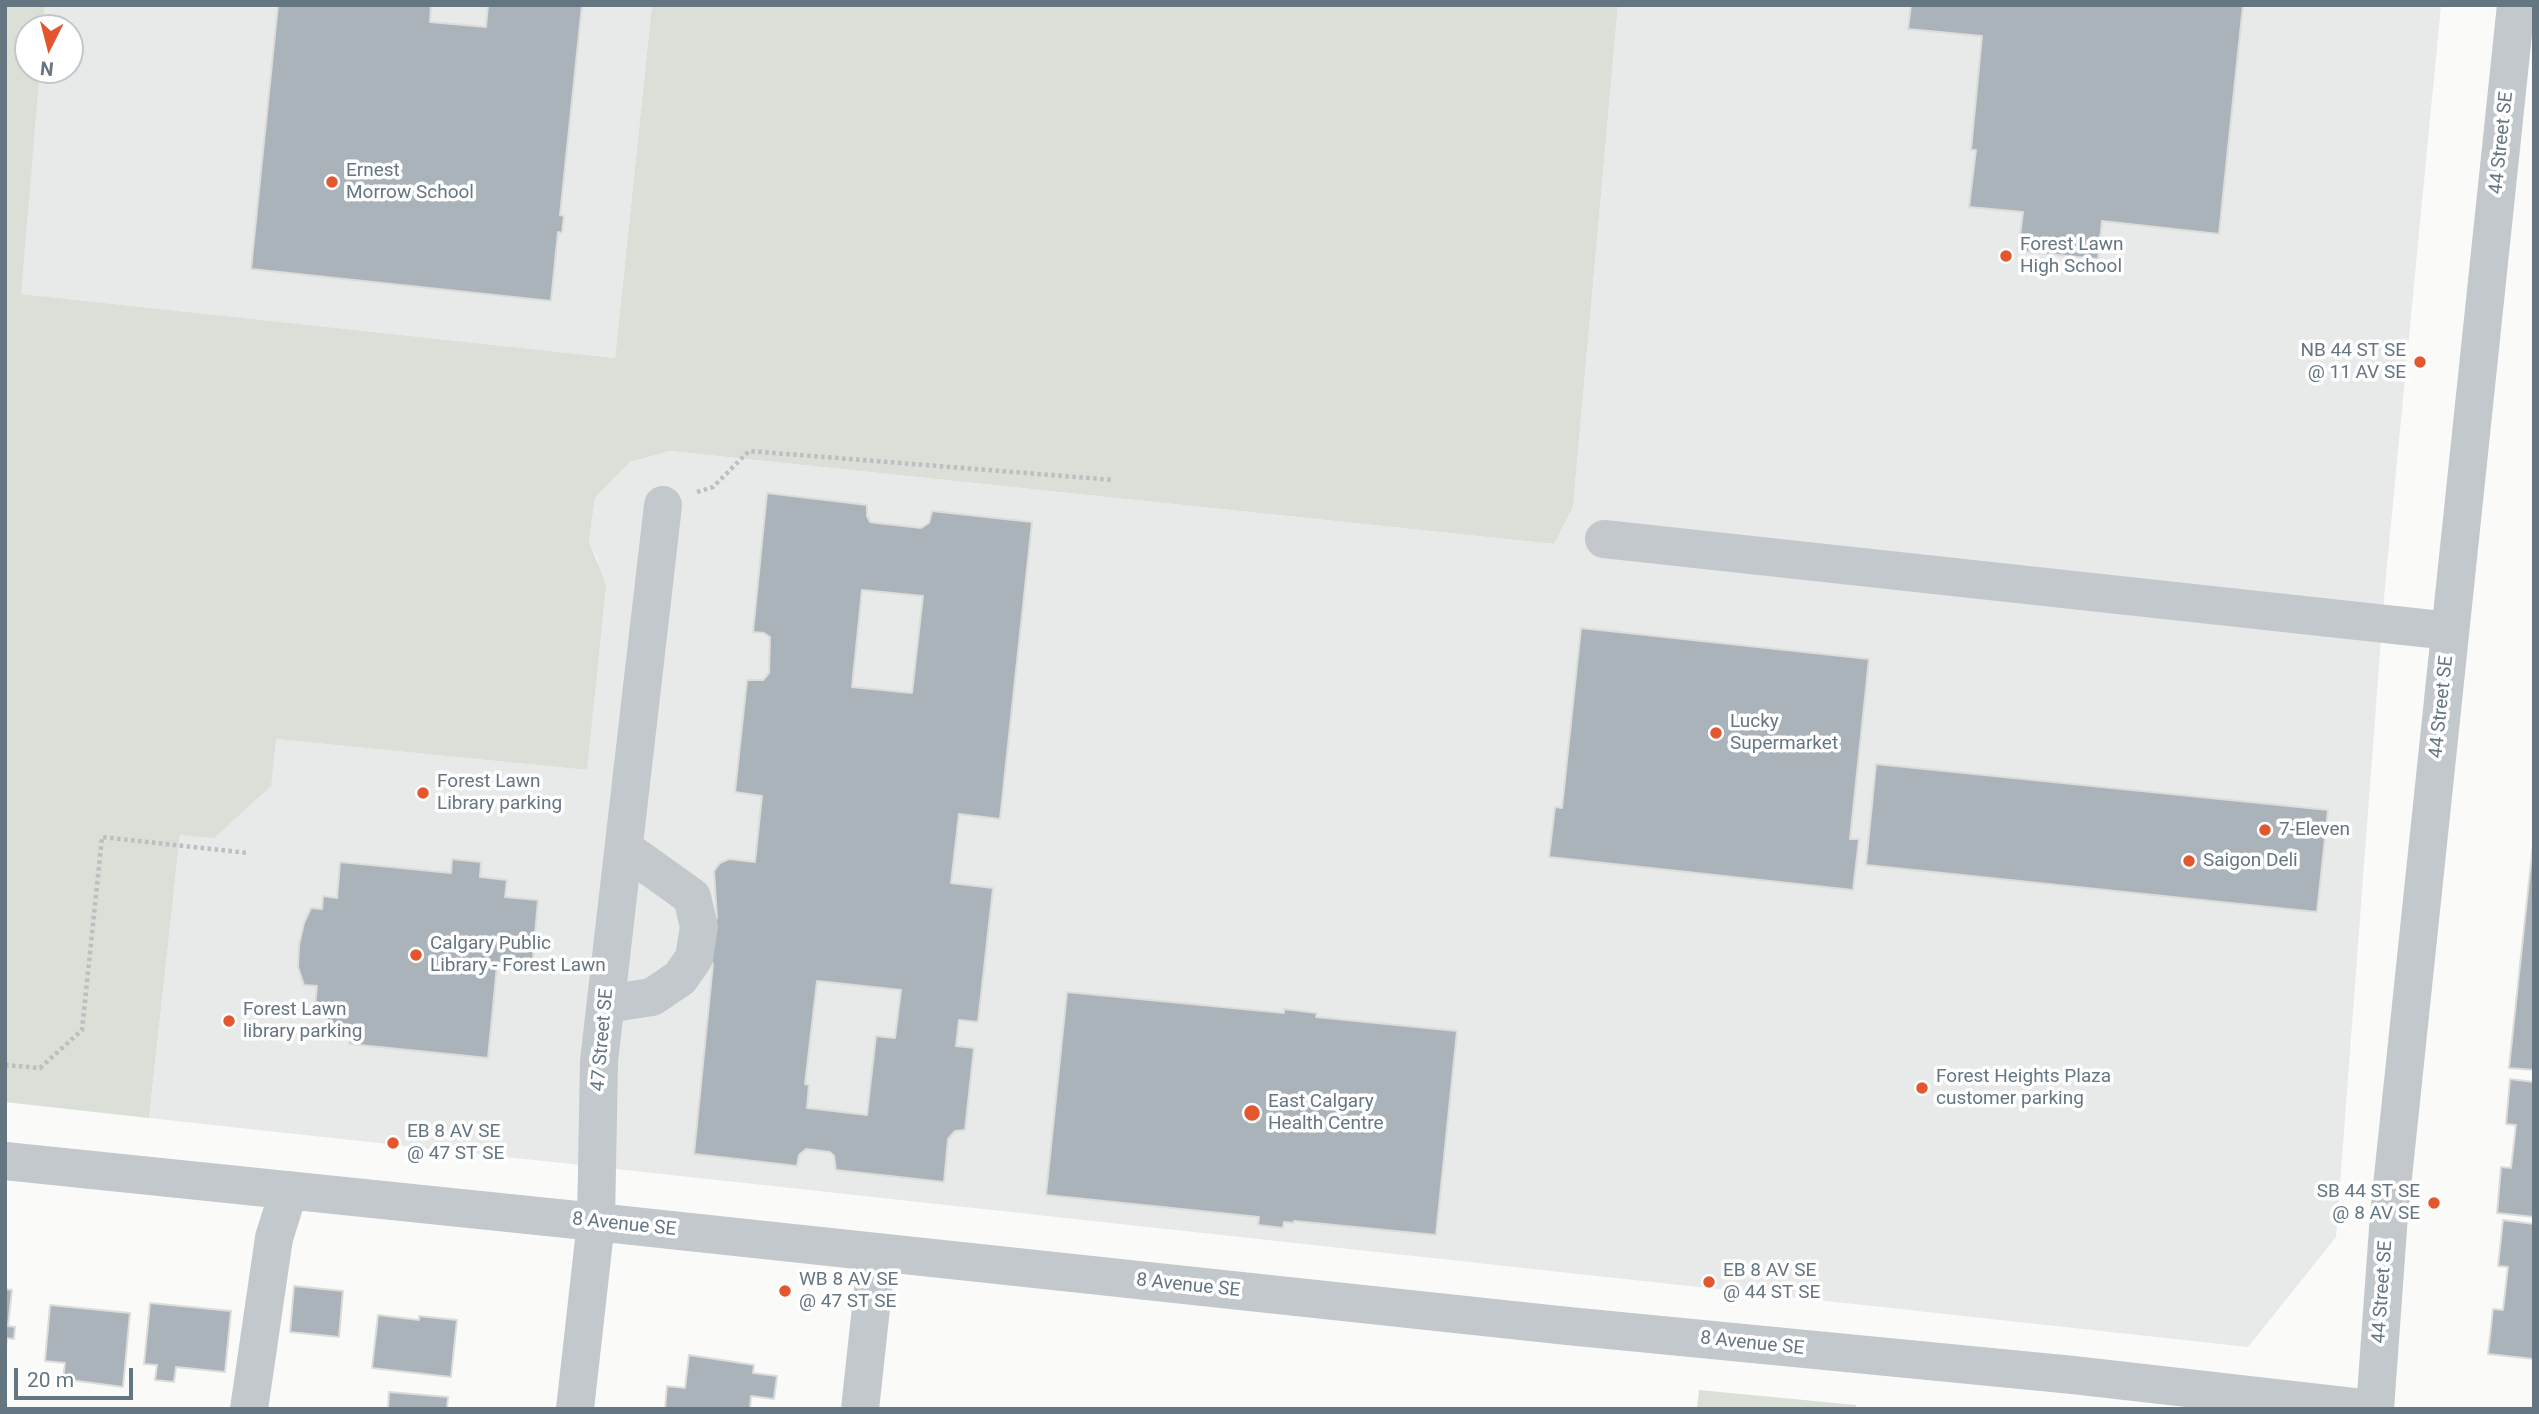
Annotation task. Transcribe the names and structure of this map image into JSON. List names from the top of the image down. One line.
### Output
{"streets":{"street":["44 Street SE","47 Street SE","8 Avenue SE"]},"crossings":[["44 Street SE","8 Avenue SE"],["47 Street SE","8 Avenue SE"]],"places":["Ernest Morrow School","Forest Lawn High School","NB 44 ST SE @ 11 AV SE","Lucky Supermarket","Forest Lawn Library parking","7-Eleven","Saigon Deli","Calgary Public Library - Forest Lawn","Forest Lawn library parking","Forest Heights Plaza customer parking","East Calgary Health Centre","EB 8 AV SE @ 47 ST SE","SB 44 ST SE @ 8 AV SE","EB 8 AV SE @ 44 ST SE","WB 8 AV SE @ 47 ST SE"],"scale_bar":"20 m","north":"bottom"}
